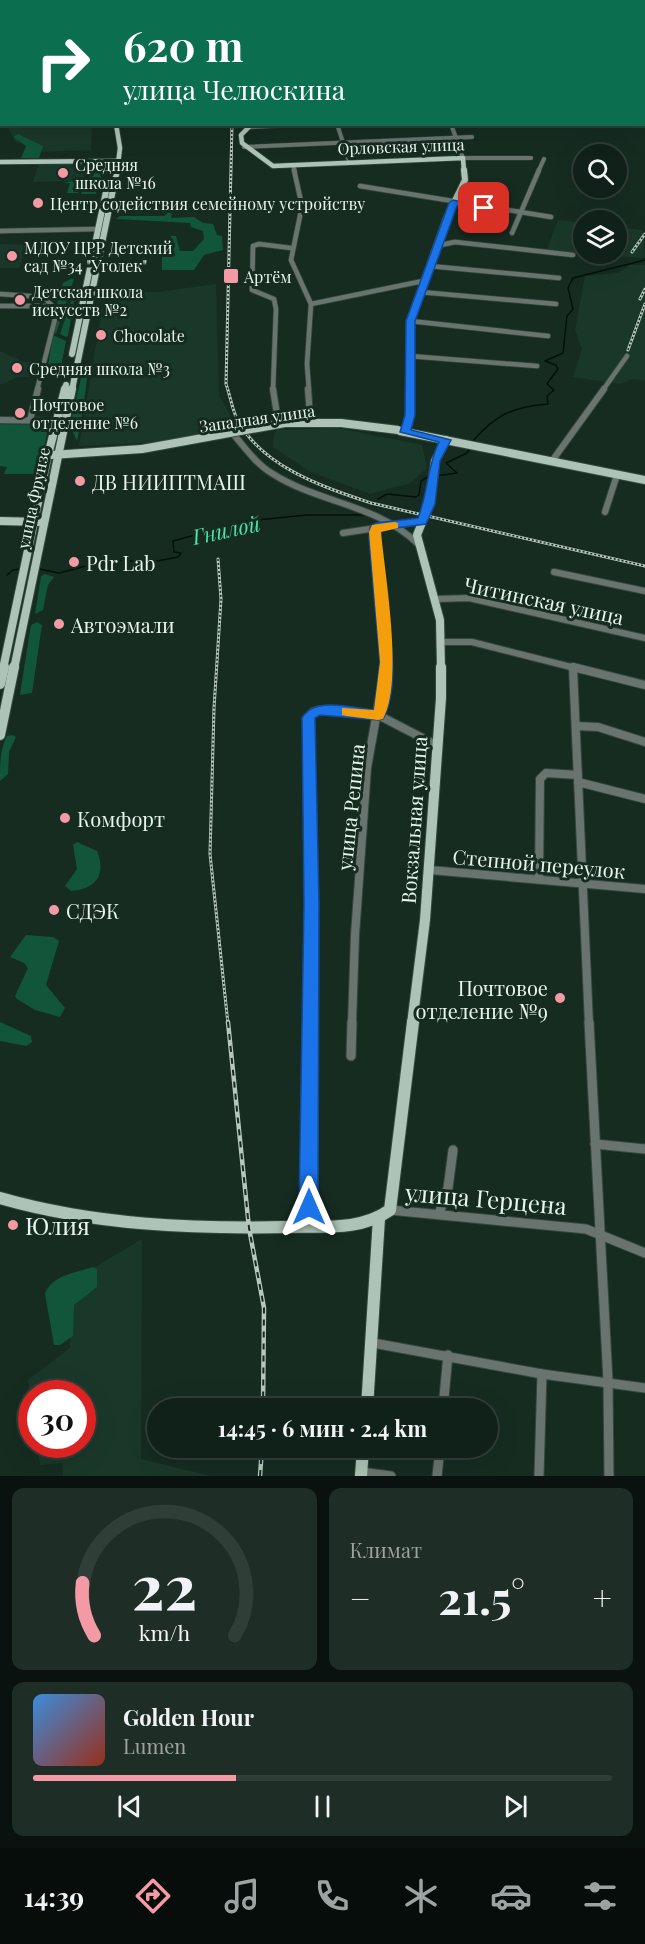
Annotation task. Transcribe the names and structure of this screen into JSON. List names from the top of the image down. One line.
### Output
{"streets":{"main road":["Орловская улица","Западная улица","улица Фрунзе","Вокзальная улица","улица Герцена"],"street":["Читинская улица","улица Репина","Степной переулок"]},"crossings":[["Западная улица","улица Фрунзе"],["Читинская улица","Вокзальная улица"],["Вокзальная улица","Степной переулок"],["Вокзальная улица","улица Герцена"]],"water":["Гнилой"],"places":{"other":["Средняя школа №16","Центр содействия семейному устройству","МДОУ ЦРР Детский сад №34 \"Уголек\"","Детская школа искусств №2","Chocolate","Средняя школа №3","Почтовое отделение №6","ДВ НИИПТМАШ","Pdr Lab","Автоэмали","Комфорт","СДЭК","Почтовое отделение №9","Юлия"],"transit":["Артём"]},"page":{"turn":["620 m","улица Челюскина"],"limit":"30","trip":"14:45 · 6 мин · 2.4 km","tile":"Климат","heat":["−","21.5°","+"],"song":["Golden Hour","Lumen"],"tabs":"14:39","gauge":["22","km/h"]}}
